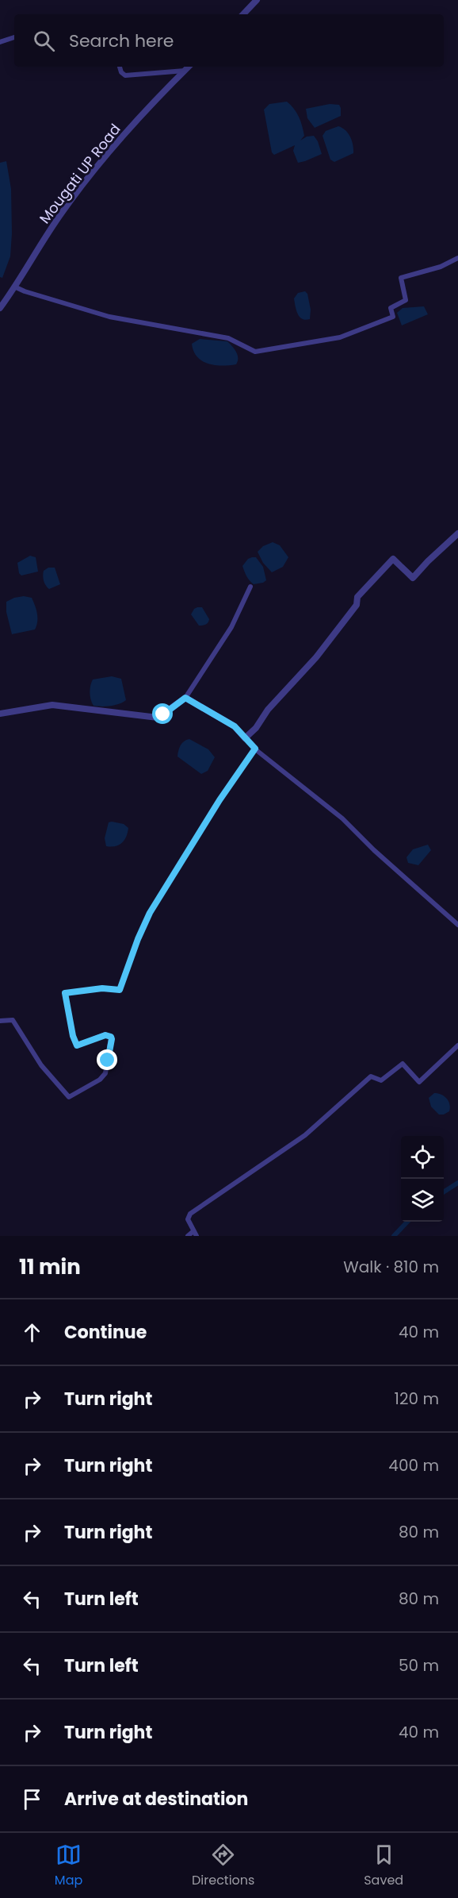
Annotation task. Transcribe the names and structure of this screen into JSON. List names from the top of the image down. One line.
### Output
{"streets":{"street":["Mougati UP Road"]},"page":{"search":"Search here","heading":["11 min","Walk · 810 m"],"list":[["Continue","40 m"],["Turn right","120 m"],["Turn right","400 m"],["Turn right","80 m"],["Turn left","80 m"],["Turn left","50 m"],["Turn right","40 m"],"Arrive at destination"],"nav":["Map","Directions","Saved"]}}
